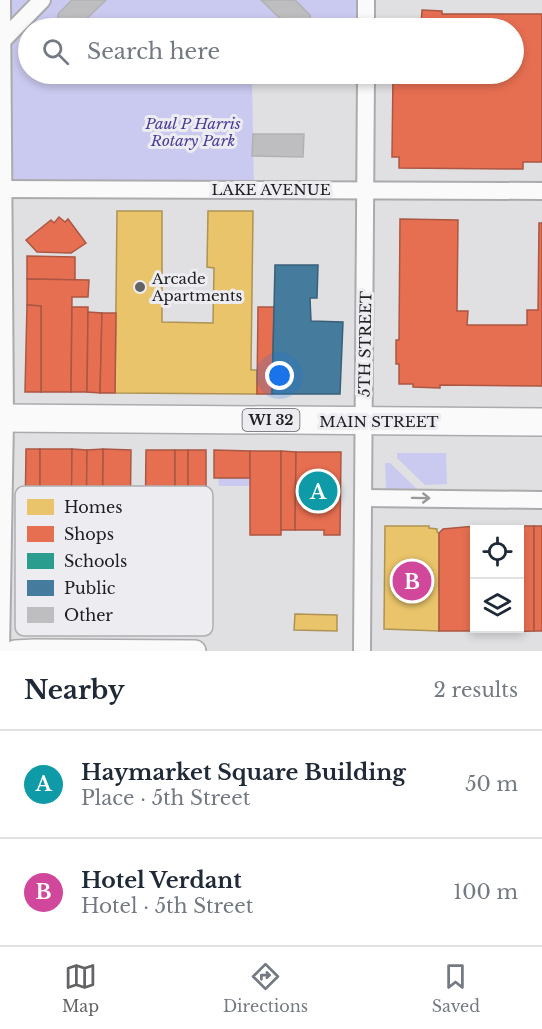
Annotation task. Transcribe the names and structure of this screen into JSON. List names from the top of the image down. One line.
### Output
{"streets":{"main road":["WI 32","MAIN STREET"],"street":["LAKE AVENUE","5TH STREET"]},"crossings":[["LAKE AVENUE","5TH STREET"],["5TH STREET","MAIN STREET"]],"parks":["Paul P Harris Rotary Park"],"places":["Arcade Apartments"],"legend":["Homes","Shops","Schools","Public","Other"],"page":{"search":"Search here","pins":["A","B"],"heading":["Nearby","2 results"],"list":[{"mark":"A","name":"Haymarket Square Building","note":"Place · 5th Street","value":"50 m"},{"mark":"B","name":"Hotel Verdant","note":"Hotel · 5th Street","value":"100 m"}],"nav":["Map","Directions","Saved"]}}
